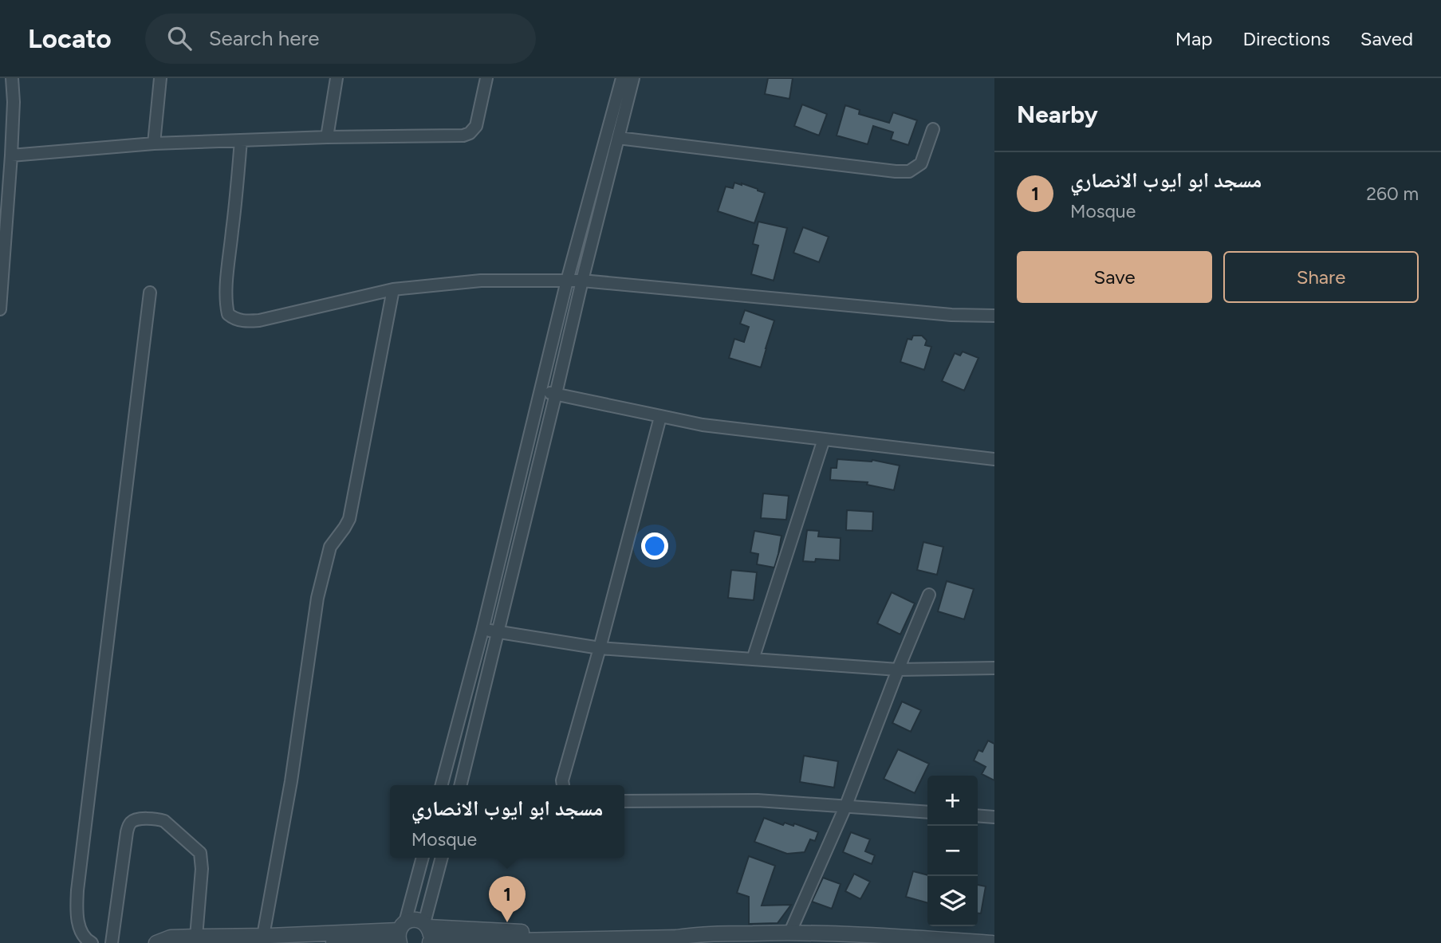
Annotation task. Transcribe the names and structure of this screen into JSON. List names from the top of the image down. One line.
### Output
{"page":{"header":"Locato","search":"Search here","nav":["Map","Directions","Saved"],"heading":"Nearby","list":[{"mark":"1","name":"مسجد ابو ايوب الانصاري","note":"Mosque","value":"260 m"}],"buttons":["Save","Share"],"map_buttons":["+","−"],"popup":["مسجد ابو ايوب الانصاري","Mosque"],"pins":"1"}}
